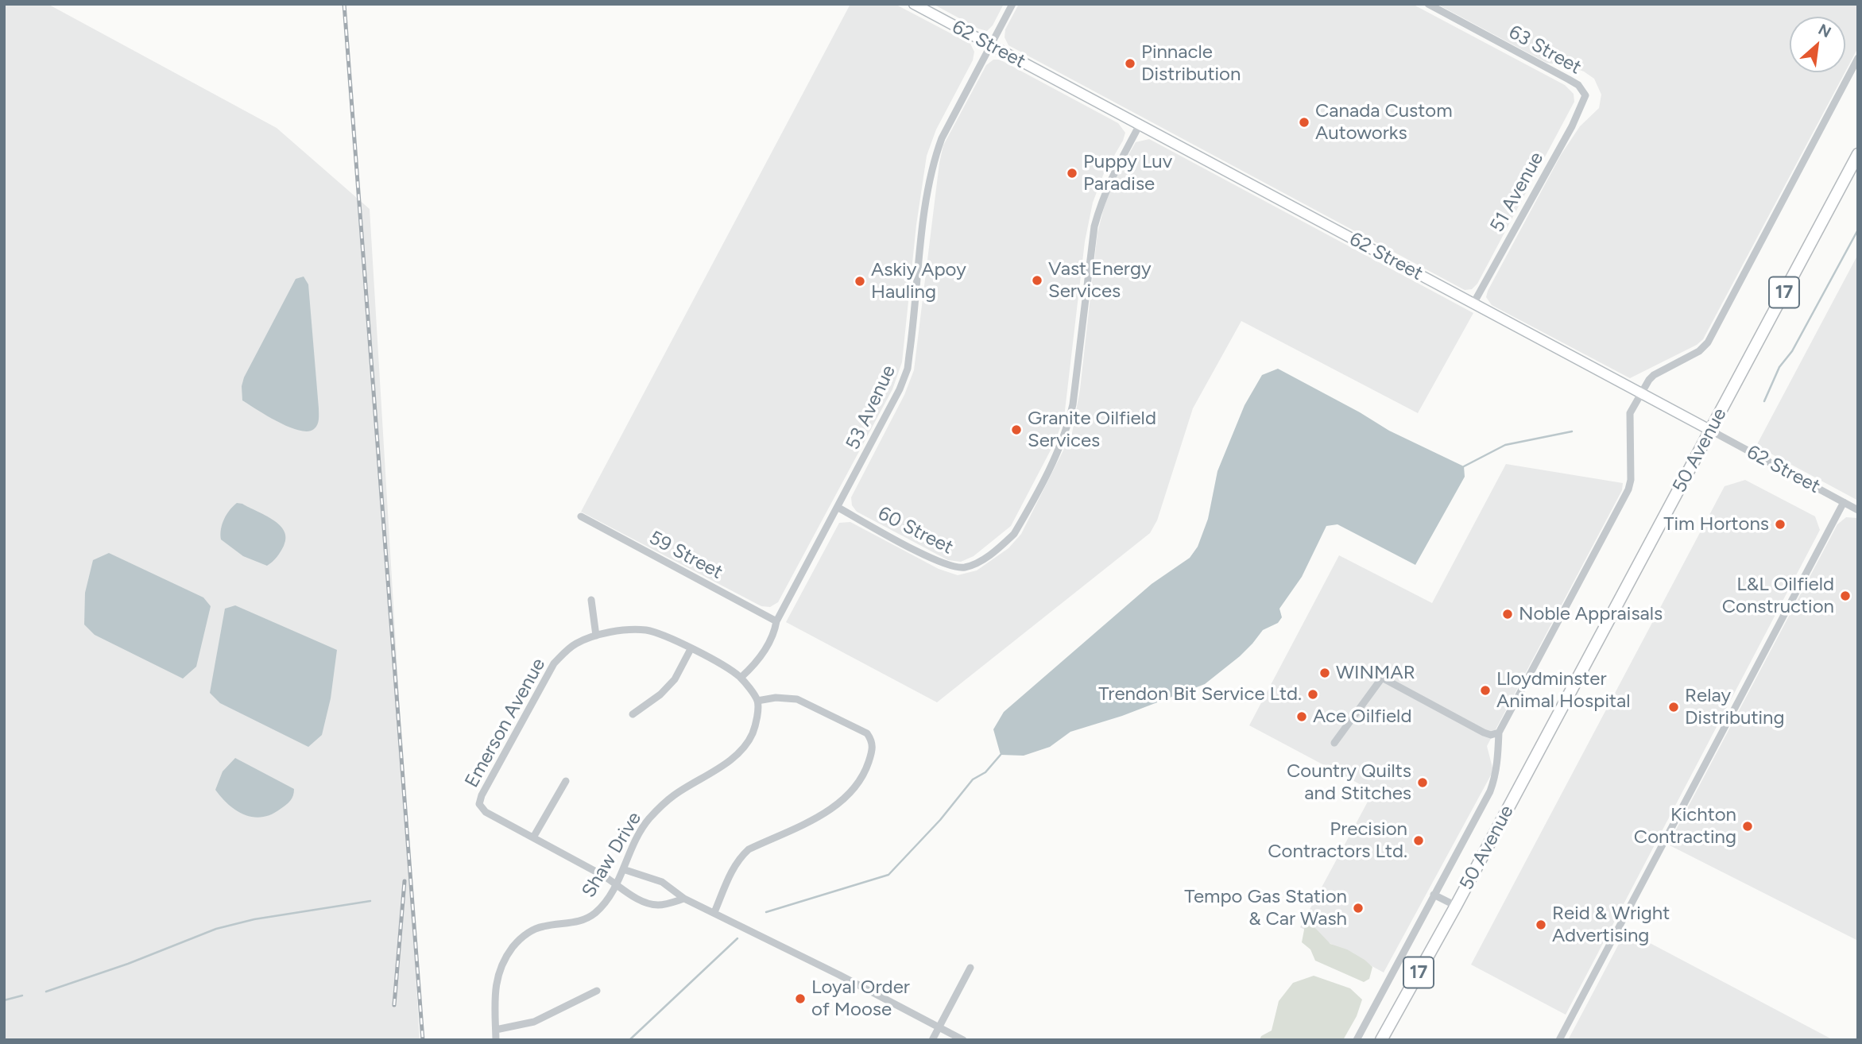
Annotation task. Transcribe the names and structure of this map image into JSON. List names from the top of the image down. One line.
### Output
{"streets":{"main road":["62 Street","17","50 Avenue"],"street":["63 Street","51 Avenue","53 Avenue","60 Street","59 Street","Emerson Avenue","Shaw Drive"]},"crossings":[["62 Street","51 Avenue"],["62 Street","53 Avenue"],["62 Street","50 Avenue"],["62 Street","60 Street"],["63 Street","51 Avenue"],["53 Avenue","60 Street"],["53 Avenue","59 Street"]],"places":["Pinnacle Distribution","Canada Custom Autoworks","Puppy Luv Paradise","Vast Energy Services","Askiy Apoy Hauling","Granite Oilfield Services","Tim Hortons","L&L Oilfield Construction","Noble Appraisals","WINMAR","Lloydminster Animal Hospital","Trendon Bit Service Ltd.","Relay Distributing","Ace Oilfield","Country Quilts and Stitches","Kichton Contracting","Precision Contractors Ltd.","Tempo Gas Station & Car Wash","Reid & Wright Advertising","Loyal Order of Moose"],"north":"top right"}
